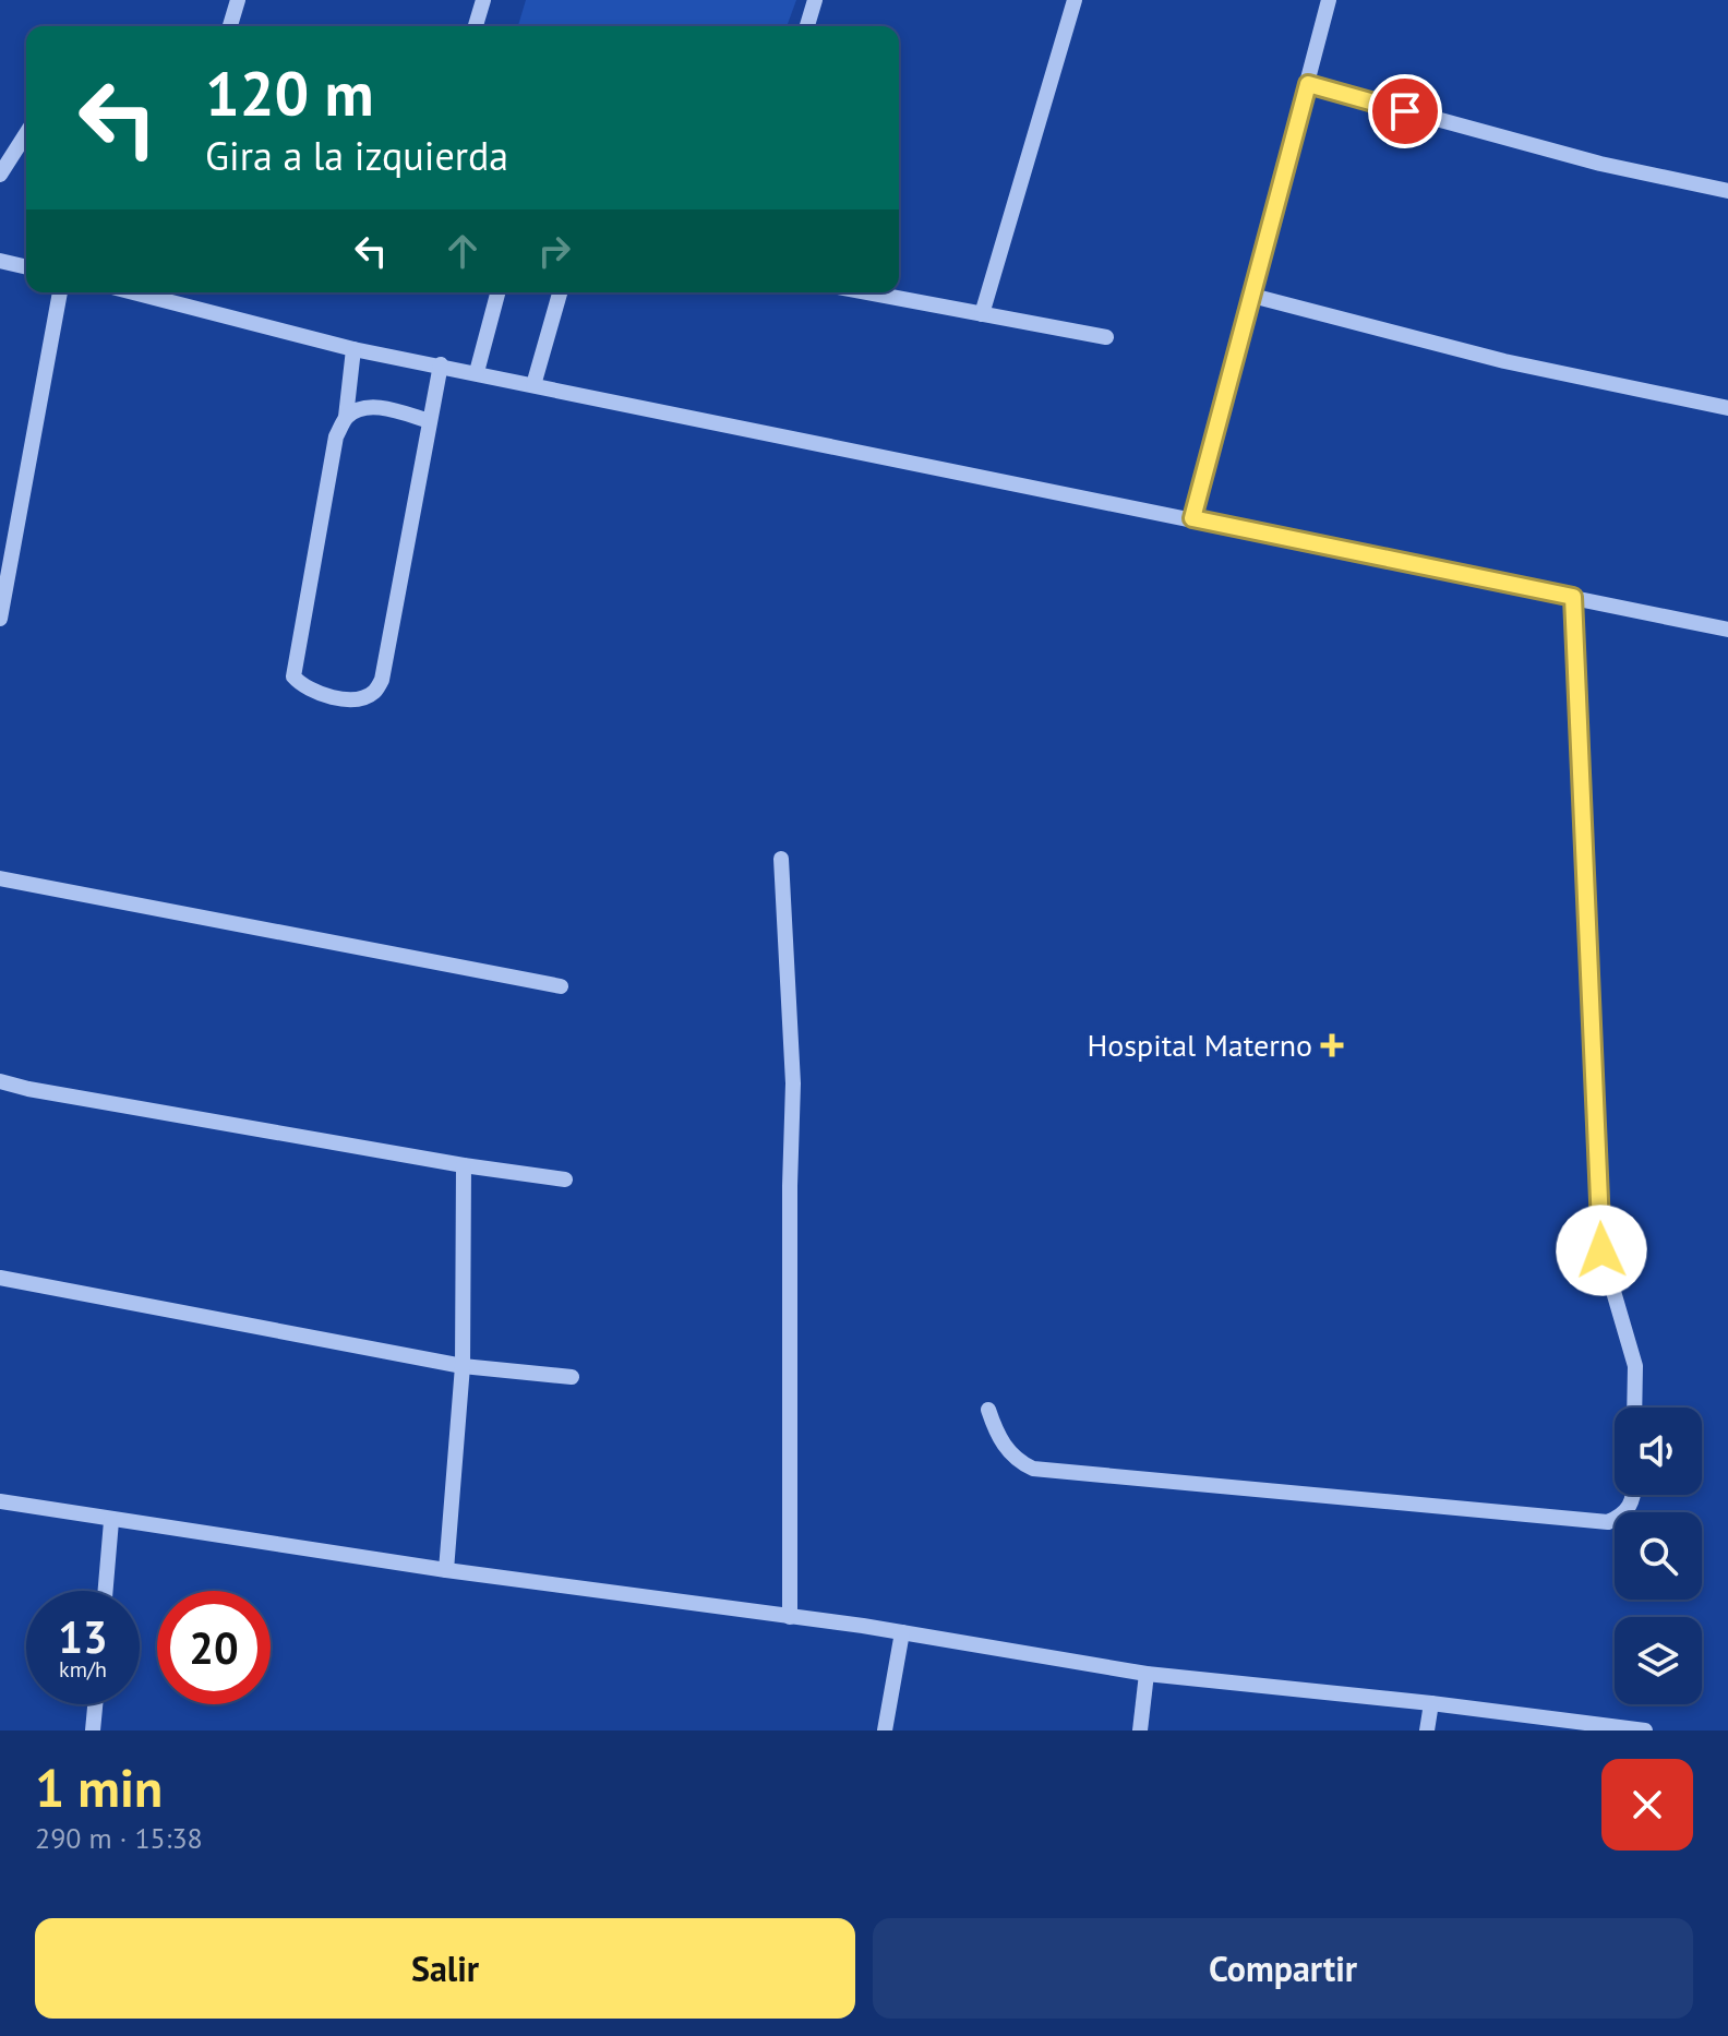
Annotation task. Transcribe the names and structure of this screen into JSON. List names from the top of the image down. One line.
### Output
{"places":{"health":["Hospital Materno"]},"page":{"turn":["120 m","Gira a la izquierda"],"speed":"13 km/h","limit":"20","heading":["1 min","290 m · 15:38"],"buttons":["Salir","Compartir"]}}
